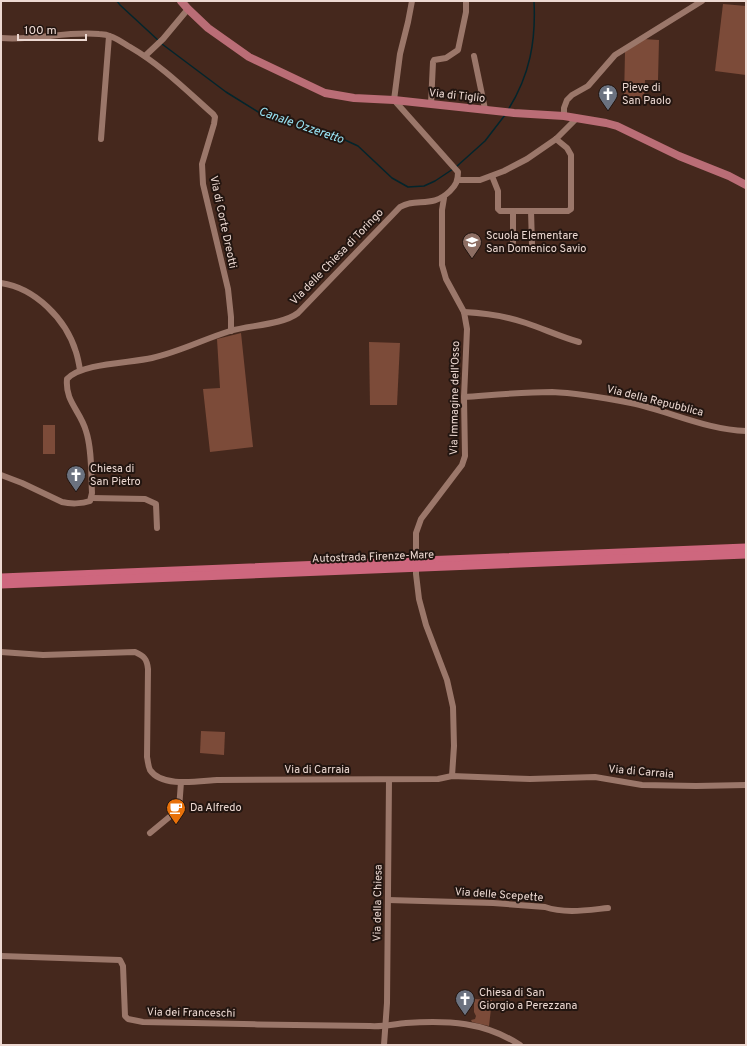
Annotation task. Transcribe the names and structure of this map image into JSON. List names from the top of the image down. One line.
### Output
{"streets":{"highway":["Autostrada Firenze-Mare"],"main road":["Via di Tiglio"],"street":["Via di Corte Dreotti","Via delle Chiesa di Toringo","Via Immagine dell'Osso","Via della Repubblica","Via di Carraia","Via delle Scepette","Via della Chiesa","Via dei Franceschi"]},"crossings":[["Via di Corte Dreotti","Via delle Chiesa di Toringo"],["Via delle Chiesa di Toringo","Via Immagine dell'Osso"],["Via Immagine dell'Osso","Via della Repubblica"],["Via Immagine dell'Osso","Via di Carraia"],["Via di Carraia","Via della Chiesa"],["Via delle Scepette","Via della Chiesa"],["Via della Chiesa","Via dei Franceschi"]],"water":["Canale Ozzeretto"],"places":{"church":["Pieve di San Paolo","Chiesa di San Pietro","Chiesa di San Giorgio a Perezzana"],"school or university":["Scuola Elementare San Domenico Savio"],"cafe":["Da Alfredo"]},"scale_bar":"100 m"}
